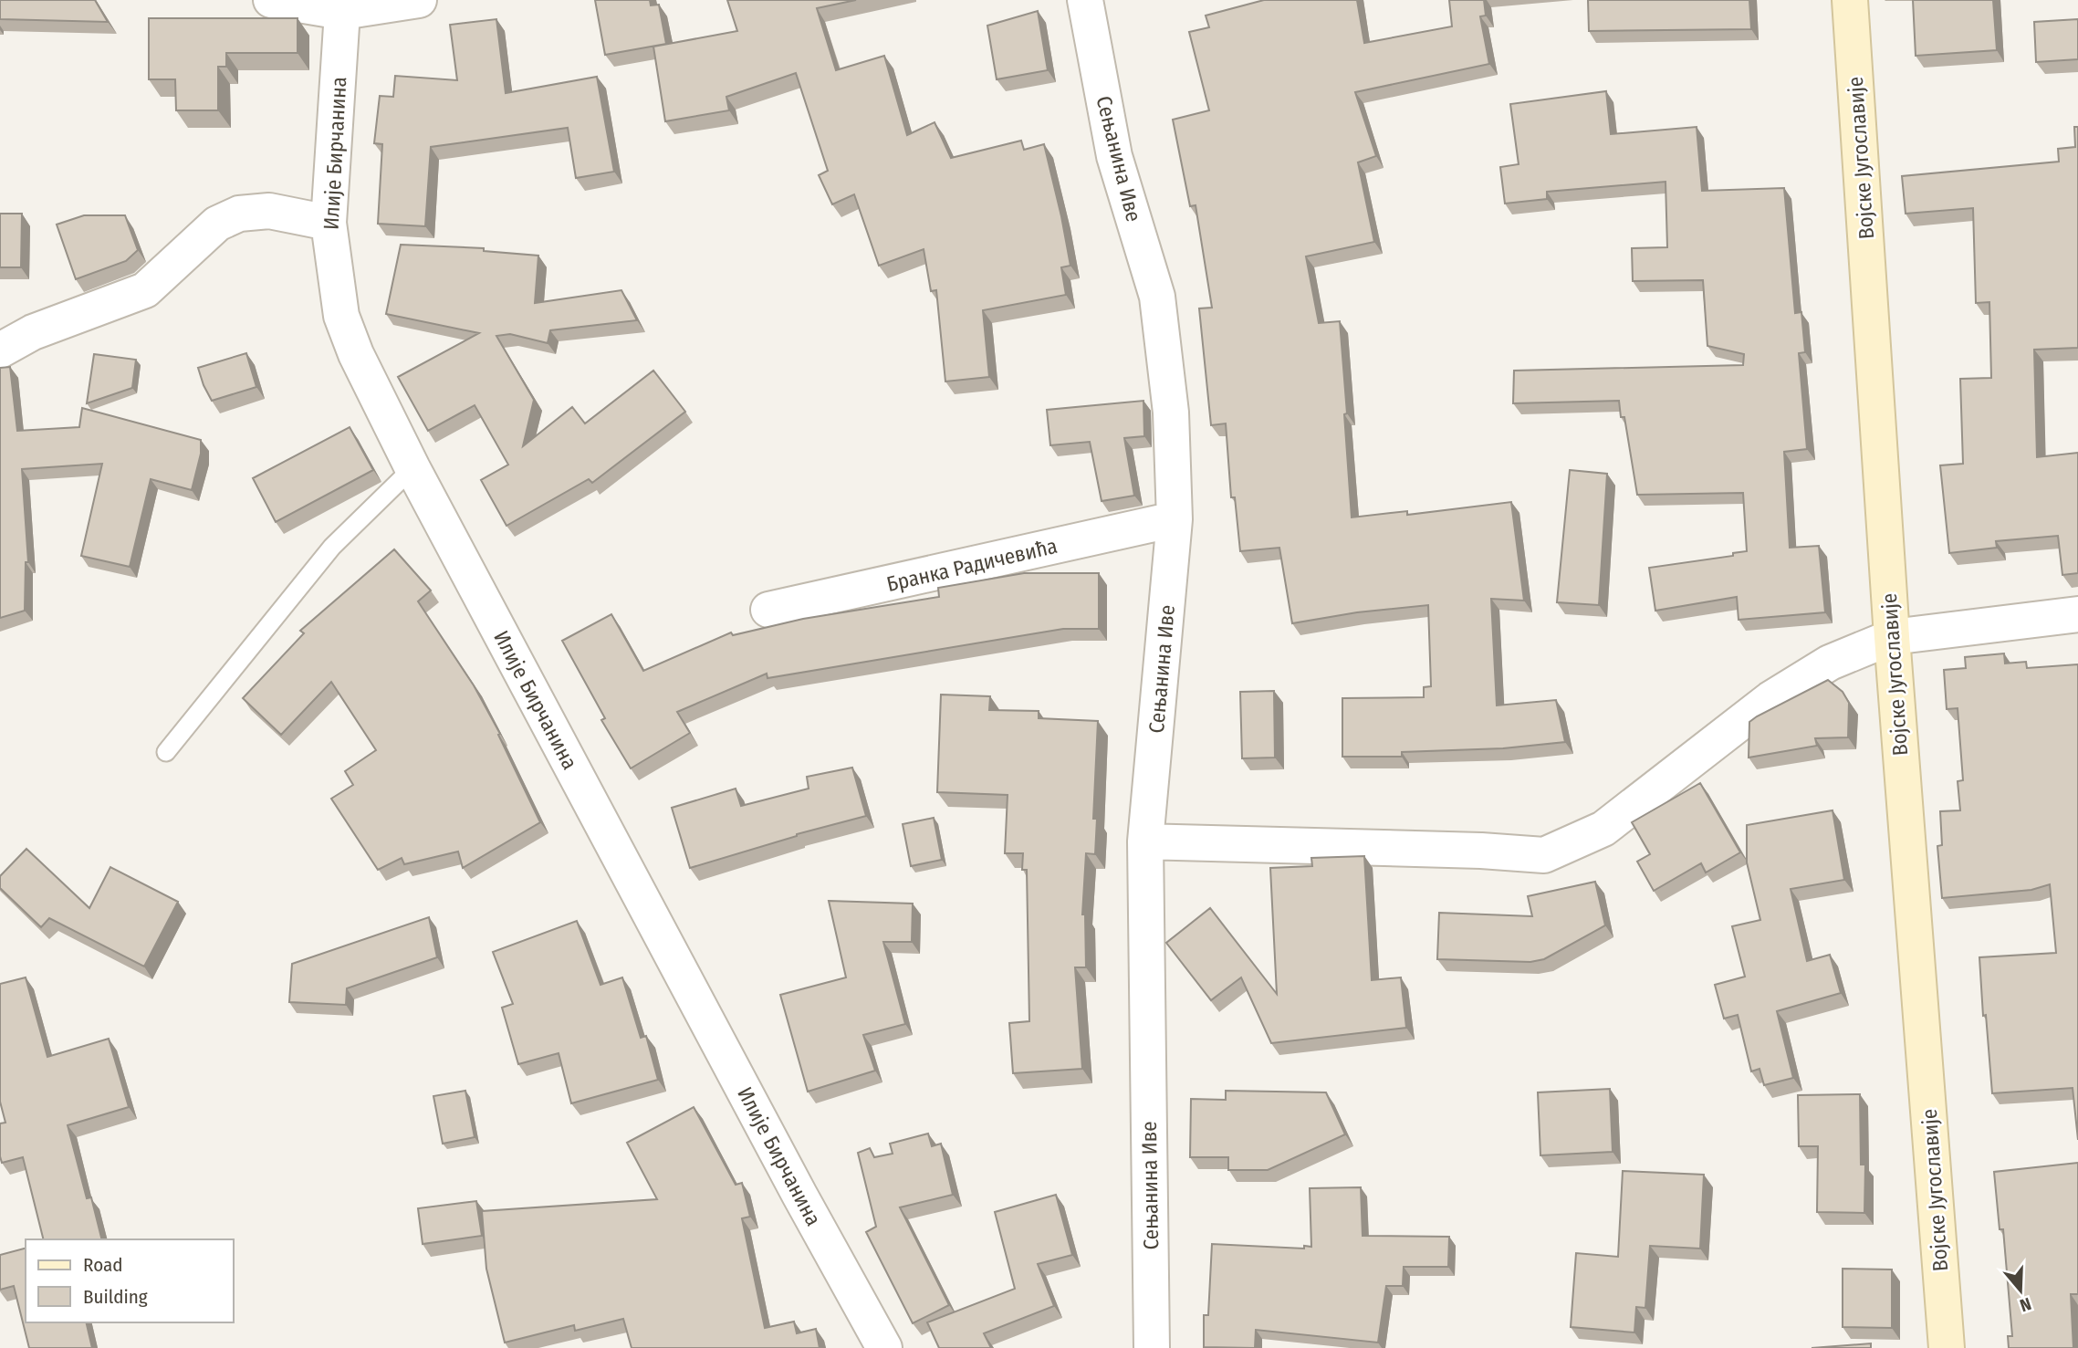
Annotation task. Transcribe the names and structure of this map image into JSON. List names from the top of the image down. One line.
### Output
{"streets":{"main road":["Војске Југославије"],"street":["Илије Бирчанина","Сењанина Иве","Бранка Радичевића"]},"crossings":[["Сењанина Иве","Бранка Радичевића"]],"legend":["Road","Building"],"north":"bottom"}
